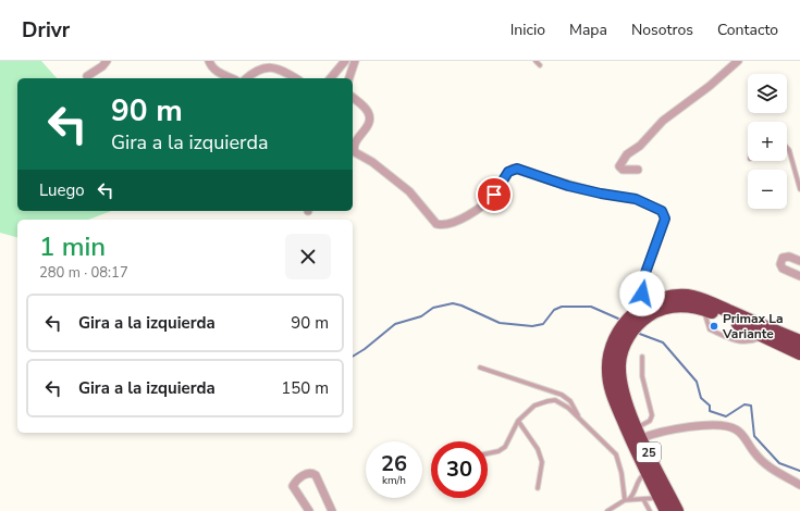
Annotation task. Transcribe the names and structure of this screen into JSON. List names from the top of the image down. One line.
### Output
{"streets":{"highway":["25"]},"places":["Primax La Variante"],"page":{"header":"Drivr","nav":["Inicio","Mapa","Nosotros","Contacto"],"map_buttons":["+","−"],"turn":["90 m","Gira a la izquierda"],"then":"Luego","heading":["1 min","280 m · 08:17"],"list":[{"name":"Gira a la izquierda","value":"90 m"},{"name":"Gira a la izquierda","value":"150 m"}],"speed":"26 km/h","limit":"30"}}
